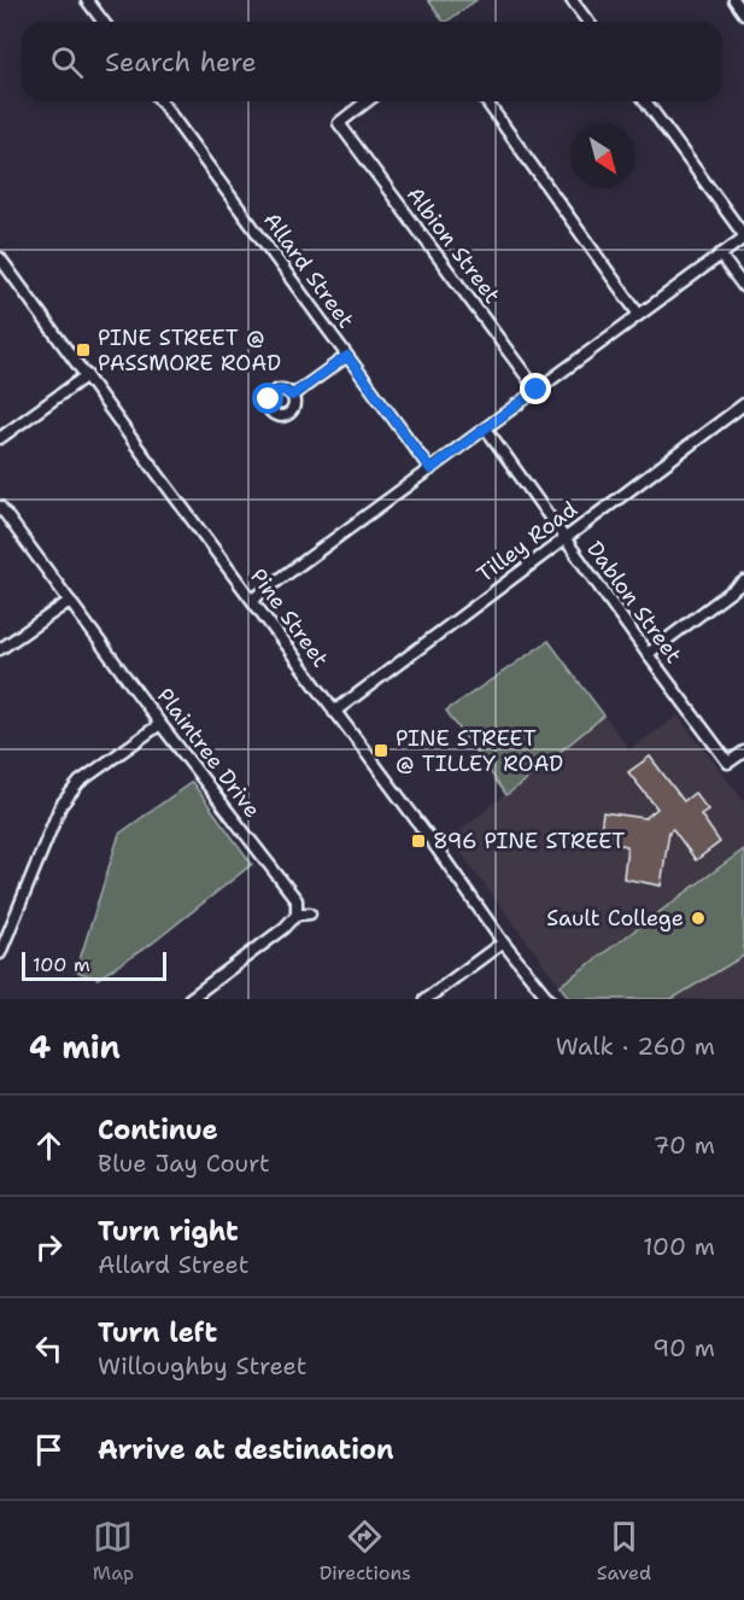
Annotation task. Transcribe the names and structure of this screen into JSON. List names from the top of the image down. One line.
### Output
{"streets":{"street":["Albion Street","Allard Street","Tilley Road","Dablon Street","Pine Street","Plaintree Drive"]},"crossings":[["Tilley Road","Dablon Street"],["Tilley Road","Pine Street"]],"places":{"transit":["PINE STREET @ PASSMORE ROAD","PINE STREET @ TILLEY ROAD","896 PINE STREET"],"other":["Sault College"]},"scale_bar":"100 m","north":"bottom right","page":{"search":"Search here","scale":"100 m","heading":["4 min","Walk · 260 m"],"list":[["Continue","Blue Jay Court","70 m"],["Turn right","Allard Street","100 m"],["Turn left","Willoughby Street","90 m"],"Arrive at destination"],"nav":["Map","Directions","Saved"]}}
